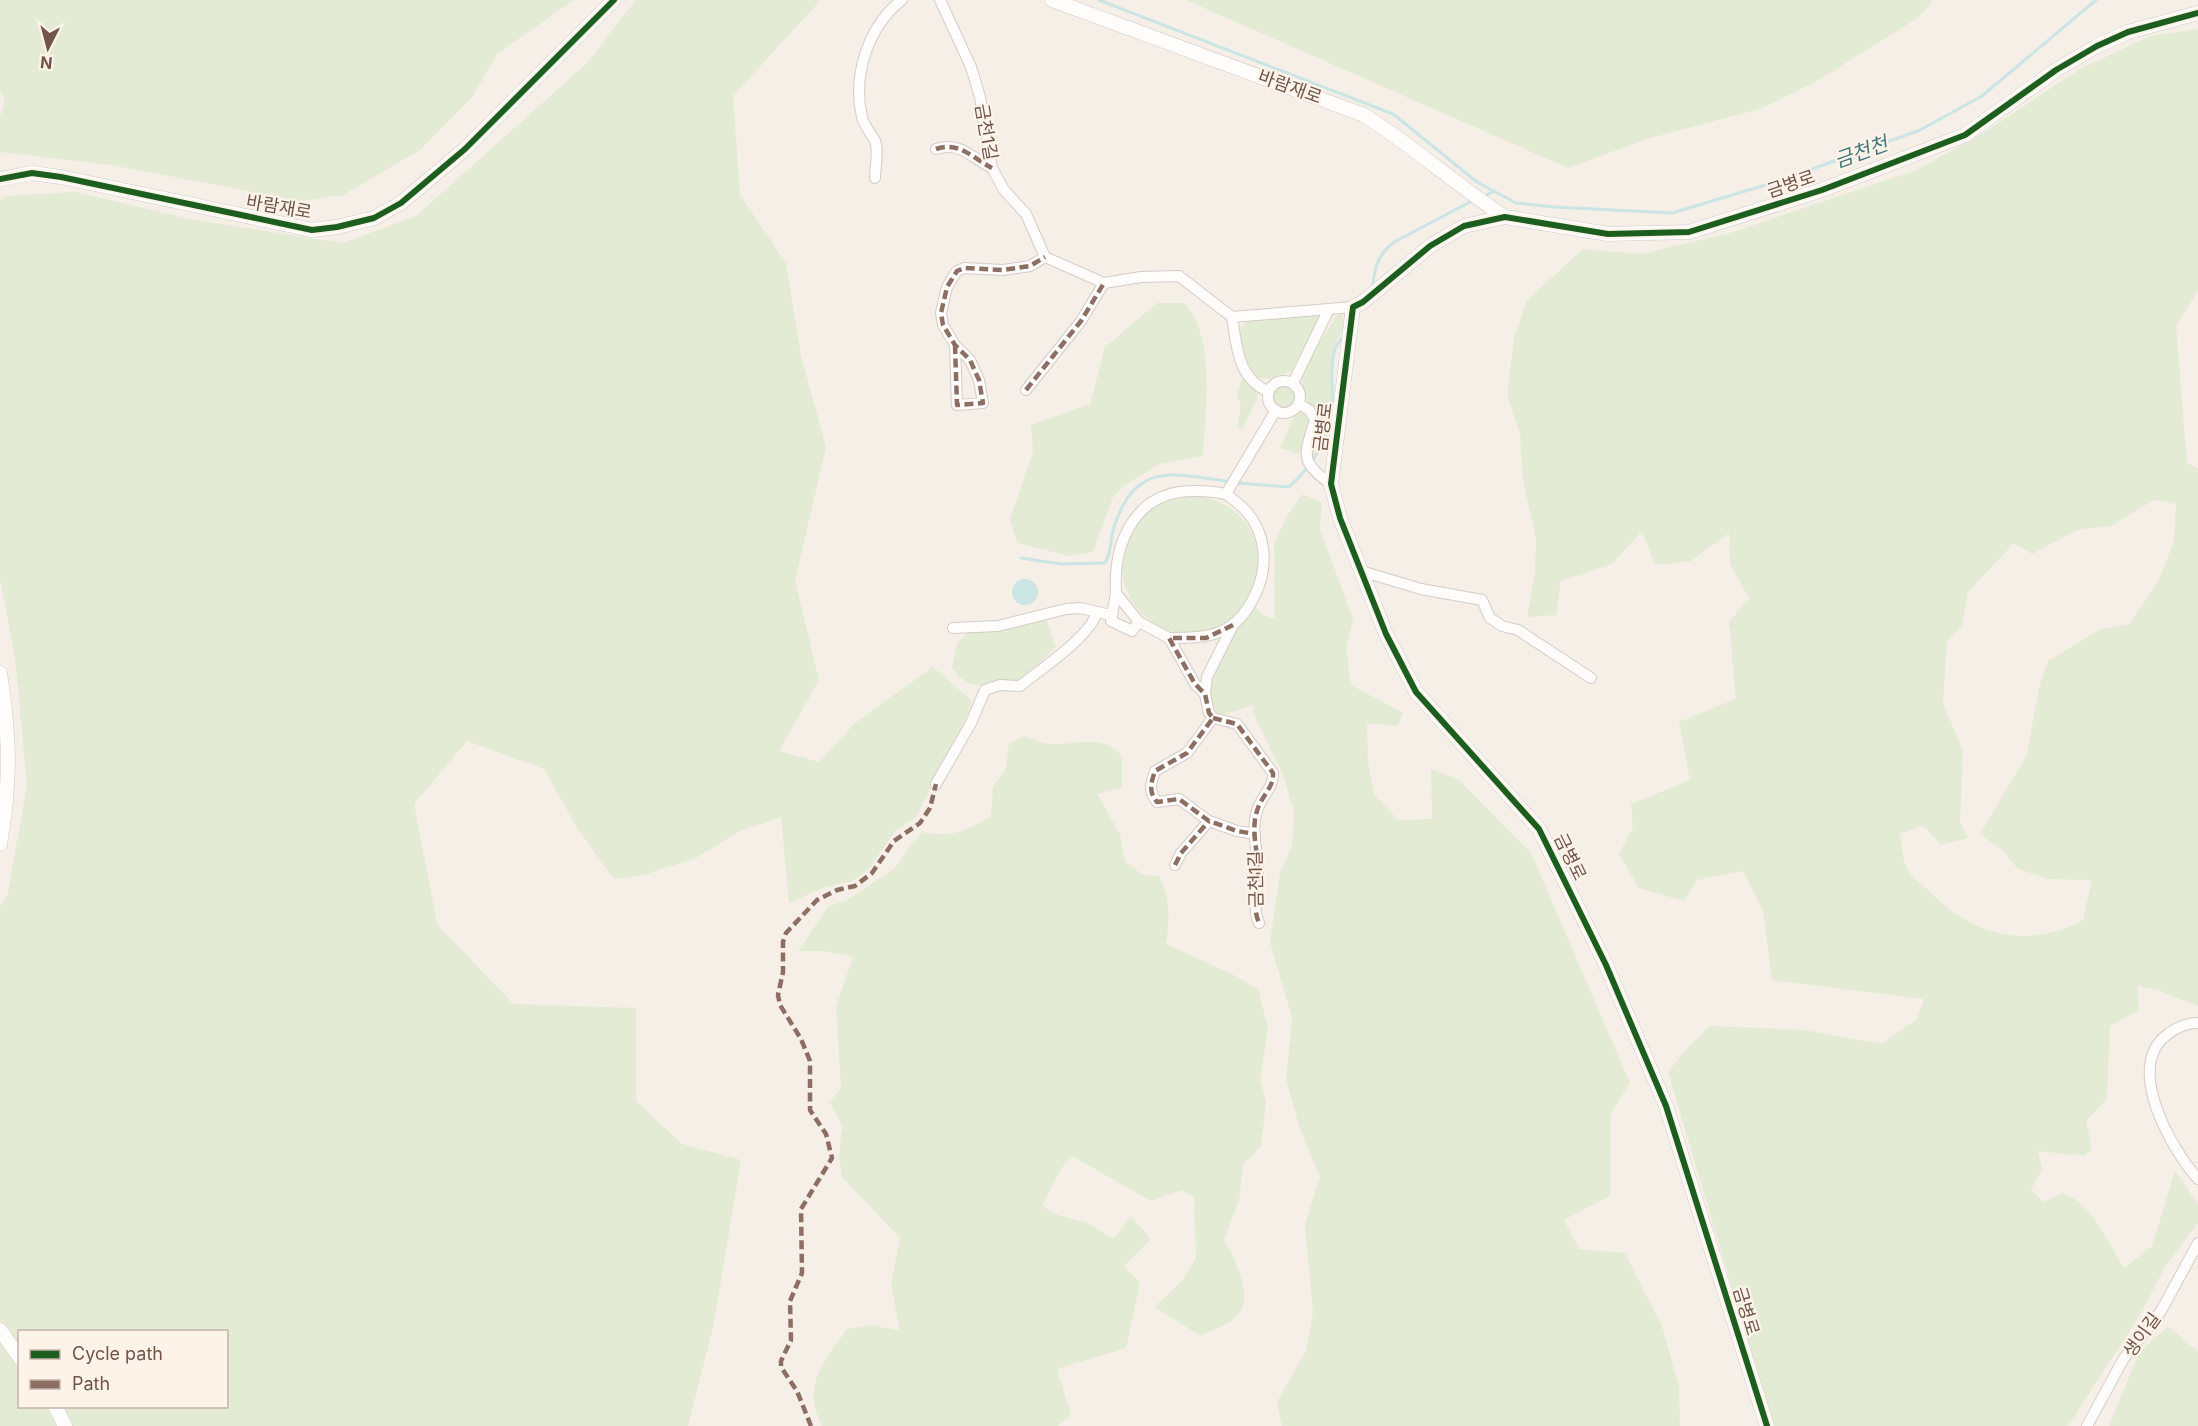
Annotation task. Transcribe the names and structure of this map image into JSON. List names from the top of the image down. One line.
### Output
{"streets":{"street":["바람재로","금천1길","금병로","생이길"]},"crossings":[["바람재로","금병로"]],"water":["금천천"],"legend":["Cycle path","Path"],"north":"bottom"}
